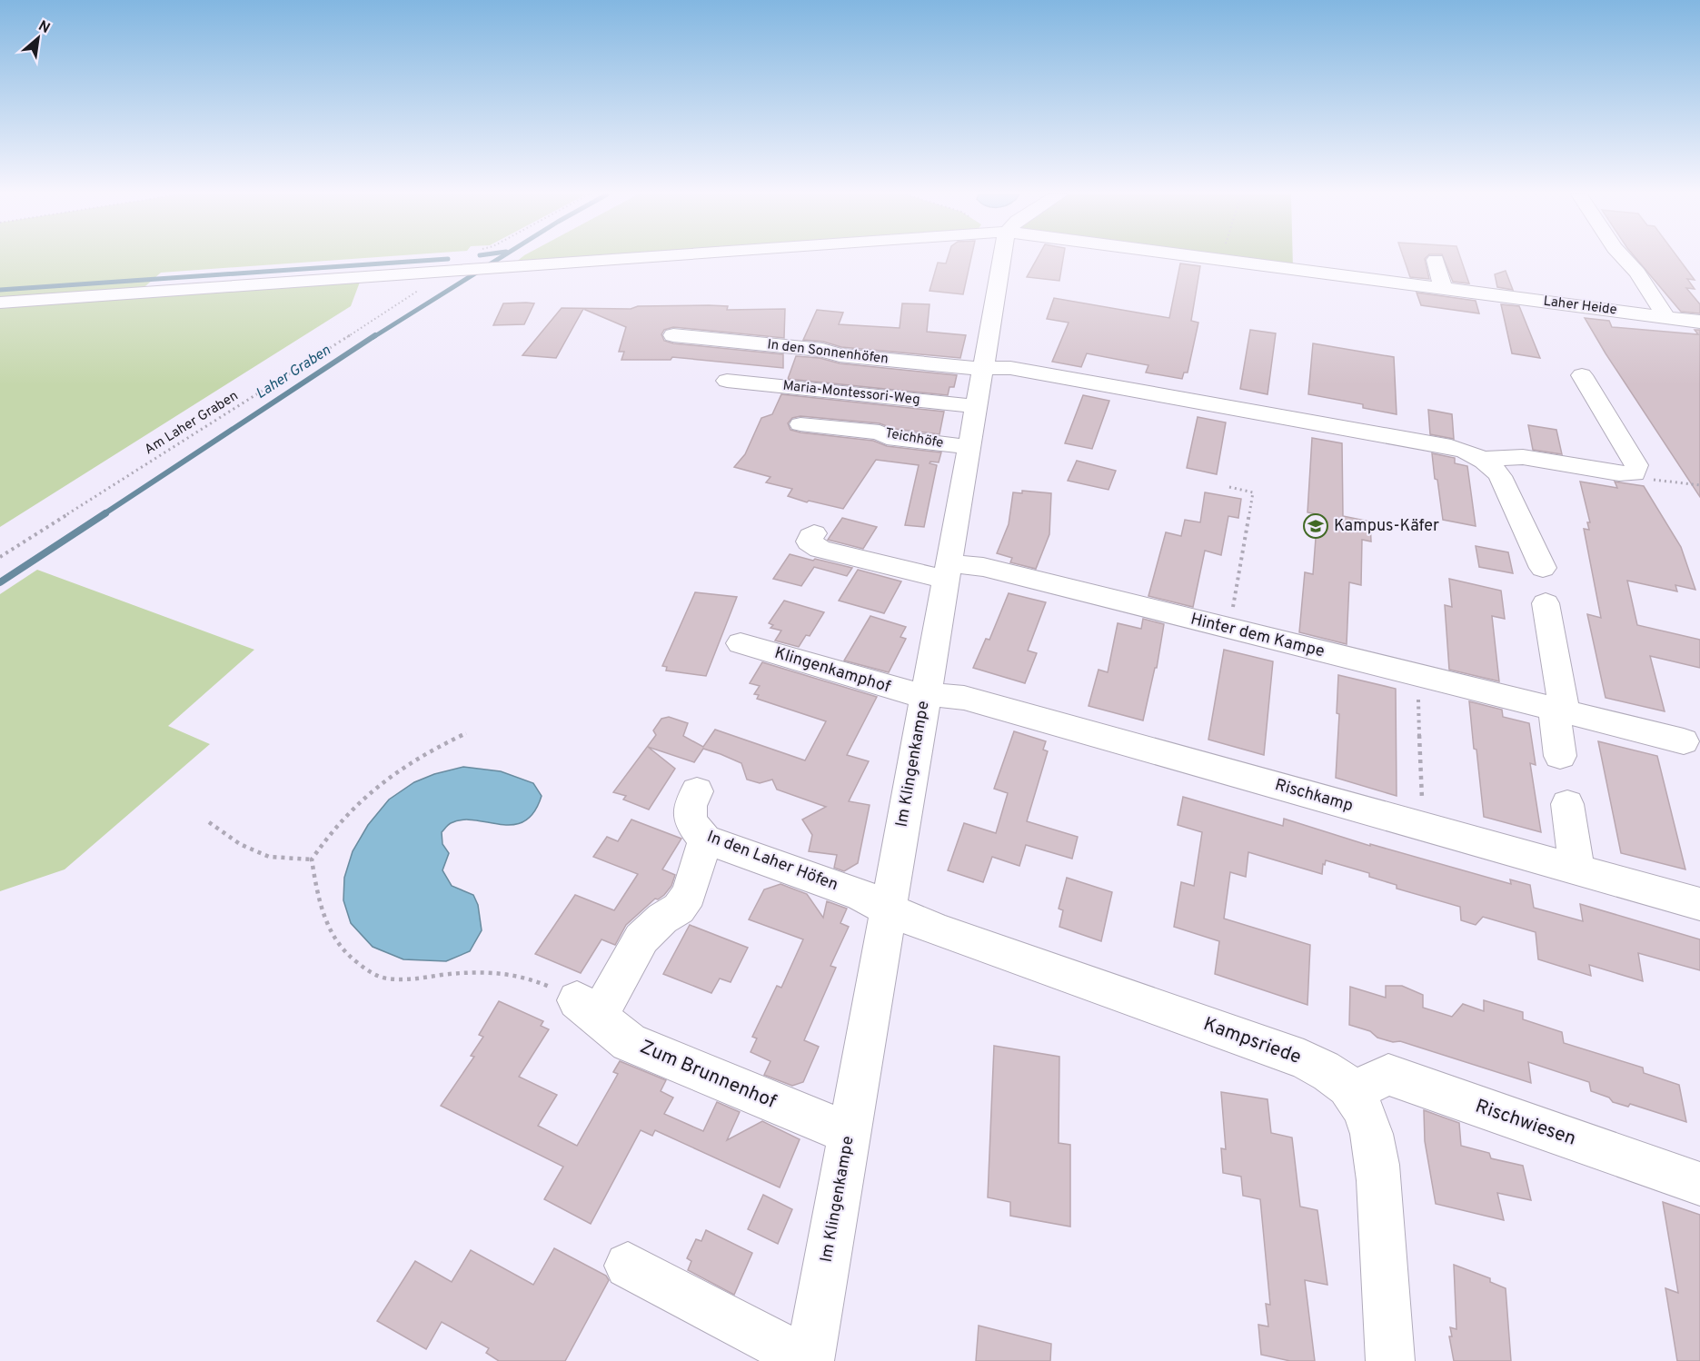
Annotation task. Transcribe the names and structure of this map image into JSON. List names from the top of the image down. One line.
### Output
{"streets":{"street":["Laher Heide","In den Sonnenhöfen","Maria-Montessori-Weg","Teichhöfe","Hinter dem Kampe","Klingenkamphof","Im Klingenkampe","Rischkamp","In den Laher Höfen","Kampsriede","Zum Brunnenhof","Rischwiesen"],"path":["Am Laher Graben"]},"crossings":[["In den Sonnenhöfen","Im Klingenkampe"],["Maria-Montessori-Weg","Im Klingenkampe"],["Teichhöfe","Im Klingenkampe"],["Hinter dem Kampe","Im Klingenkampe"],["Klingenkamphof","Im Klingenkampe"],["Klingenkamphof","Rischkamp"],["Im Klingenkampe","Rischkamp"],["Im Klingenkampe","In den Laher Höfen"],["Im Klingenkampe","Kampsriede"],["Im Klingenkampe","Zum Brunnenhof"],["In den Laher Höfen","Kampsriede"],["Kampsriede","Rischwiesen"]],"water":["Laher Graben"],"places":{"school or university":["Kampus-Käfer"]},"north":"top right"}
